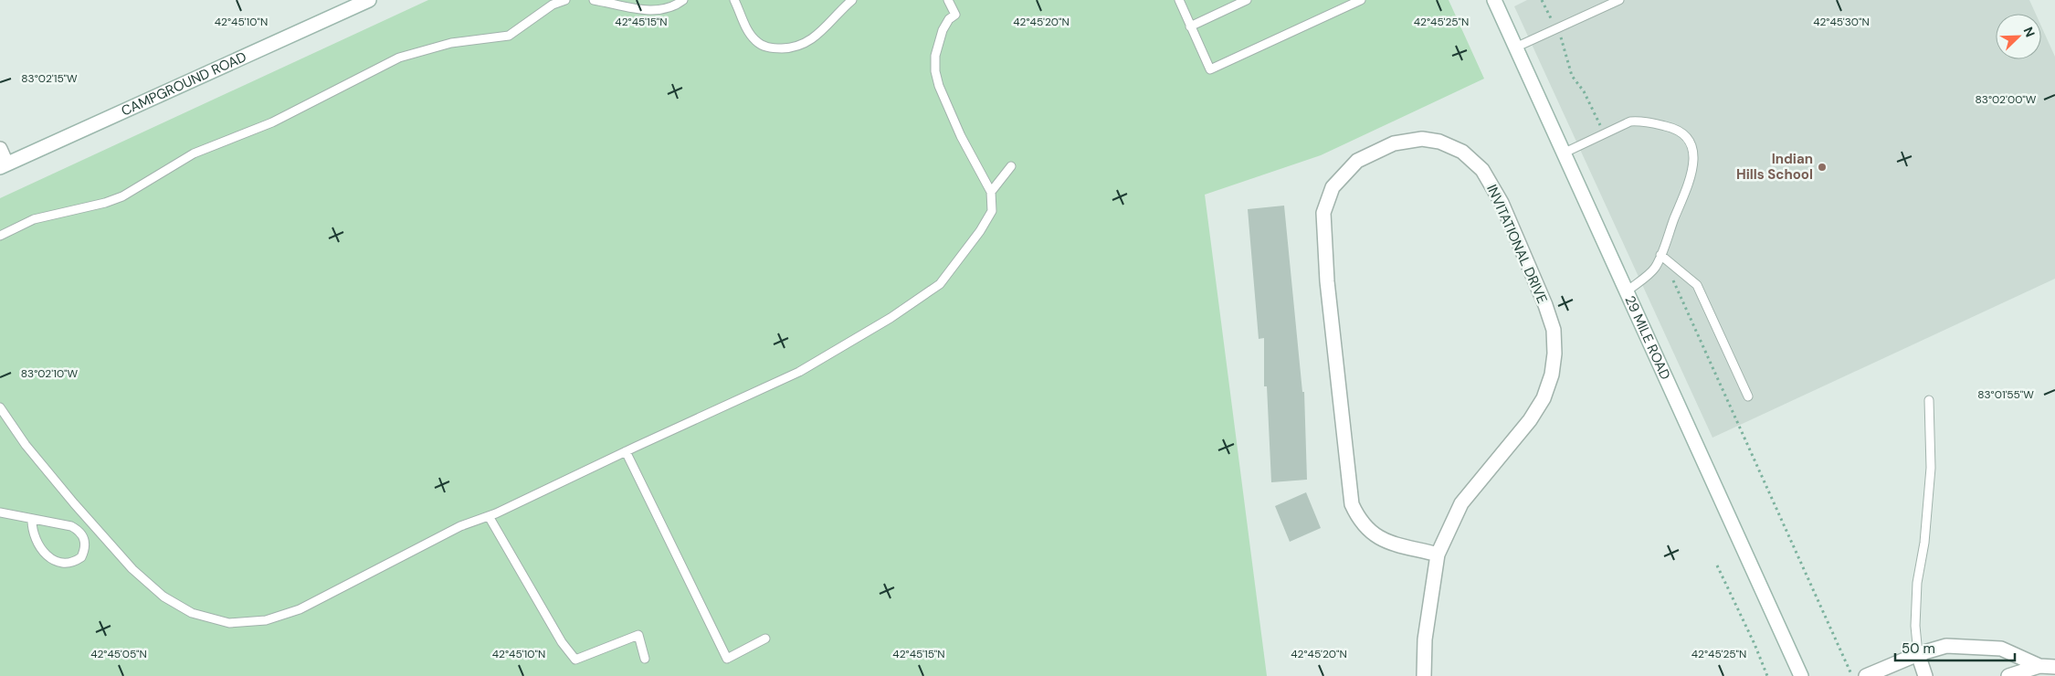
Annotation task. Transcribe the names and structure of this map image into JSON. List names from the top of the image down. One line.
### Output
{"streets":{"street":["CAMPGROUND ROAD","INVITATIONAL DRIVE","29 MILE ROAD"]},"places":["Indian Hills School"],"scale_bar":"50 m","north":"top right","coordinates":["42°45'15\"N","42°45'30\"N","42°45'10\"N","42°45'20\"N","42°45'25\"N","83°02'15\"W","83°02'00\"W","83°02'10\"W","83°01'55\"W","42°45'05\"N"]}
